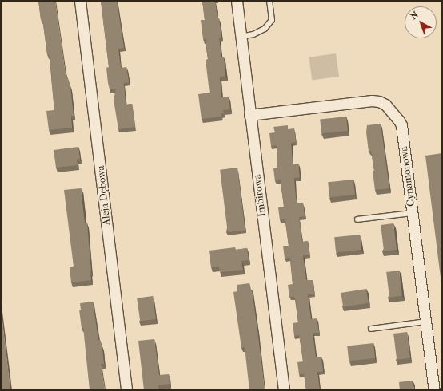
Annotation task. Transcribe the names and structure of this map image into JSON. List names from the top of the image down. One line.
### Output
{"streets":{"street":["Cynamonowa","Aleja Dębowa","Imbirowa"]},"crossings":[["Cynamonowa","Imbirowa"]],"north":"top left"}
